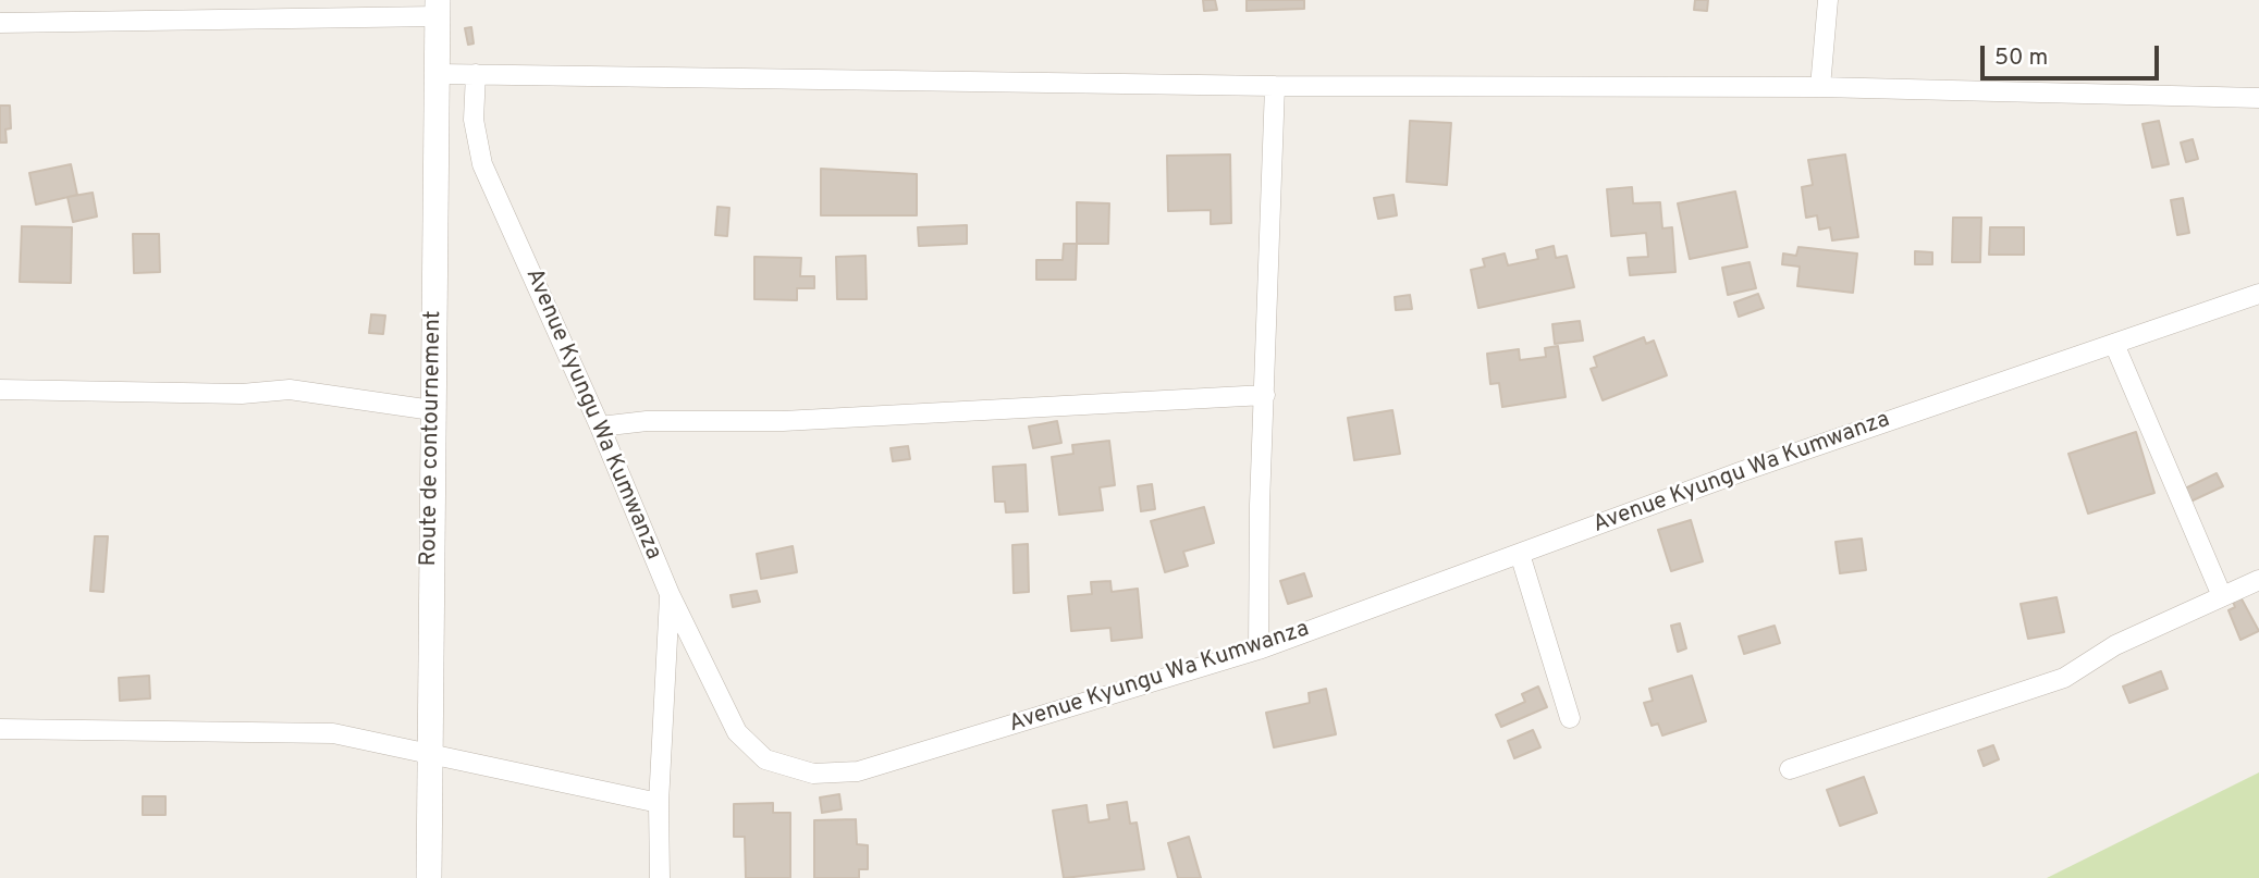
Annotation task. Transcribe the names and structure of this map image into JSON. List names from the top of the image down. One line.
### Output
{"streets":{"street":["Avenue Kyungu Wa Kumwanza","Route de contournement"]},"scale_bar":"50 m"}
